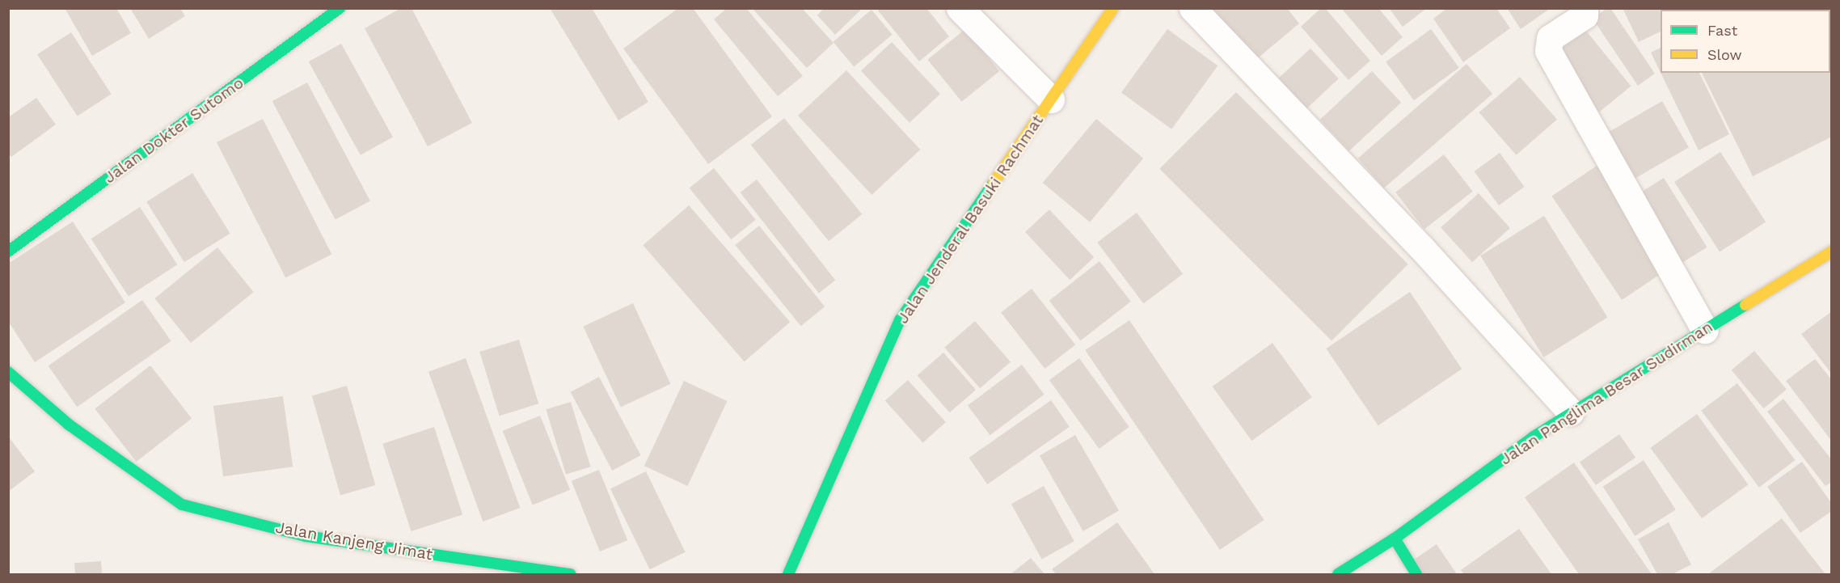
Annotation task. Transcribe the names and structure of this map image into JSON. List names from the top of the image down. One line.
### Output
{"streets":{"main road":["Jalan Dokter Sutomo","Jalan Jenderal Basuki Rachmat","Jalan Panglima Besar Sudirman","Jalan Kanjeng Jimat"]},"legend":["Fast","Slow"]}
